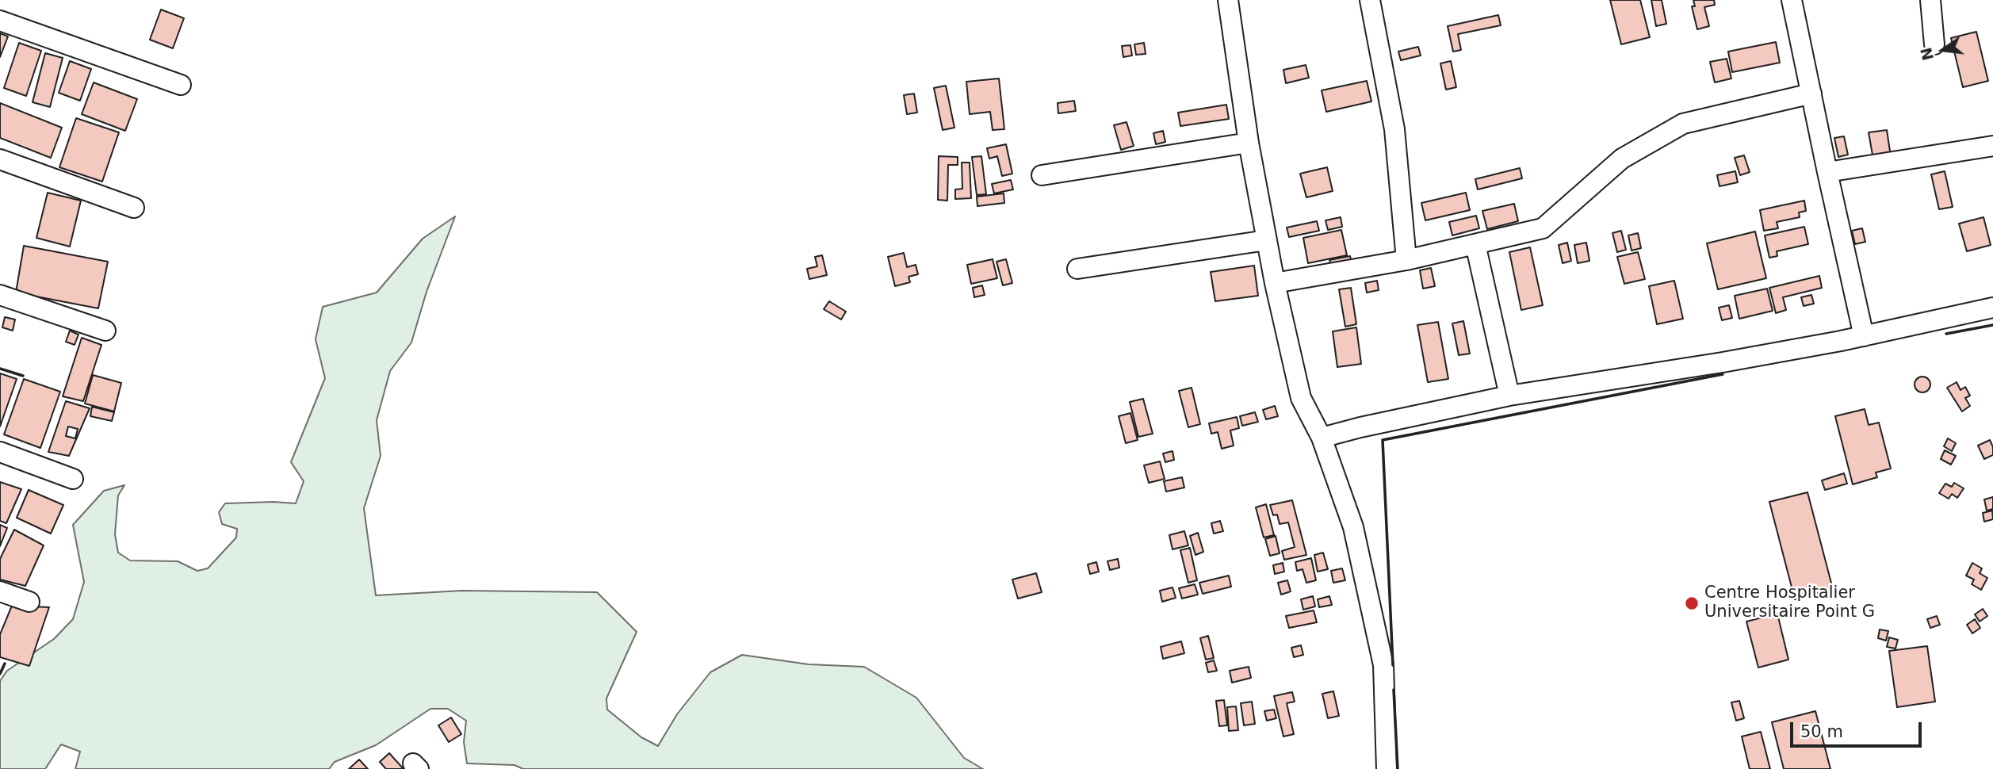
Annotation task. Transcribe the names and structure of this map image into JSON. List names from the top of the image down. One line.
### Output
{"places":["Centre Hospitalier Universitaire Point G"],"scale_bar":"50 m","north":"left"}
